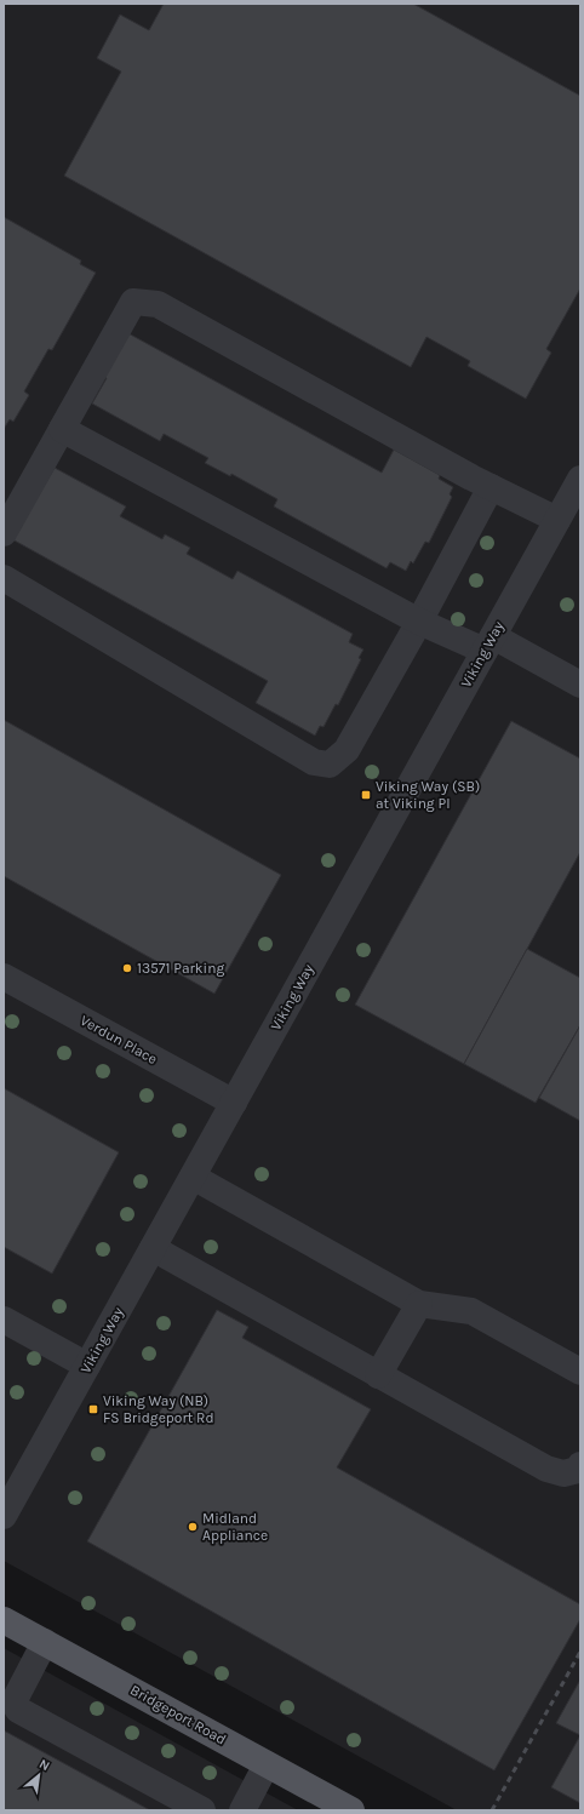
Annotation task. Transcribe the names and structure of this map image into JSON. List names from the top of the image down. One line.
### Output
{"streets":{"main road":["Bridgeport Road"],"street":["Viking Way","Verdun Place"]},"crossings":[["Viking Way","Verdun Place"]],"places":{"transit":["Viking Way (SB) at Viking Pl","Viking Way (NB) FS Bridgeport Rd"],"other":["13571 Parking","Midland Appliance"]},"north":"top right"}
